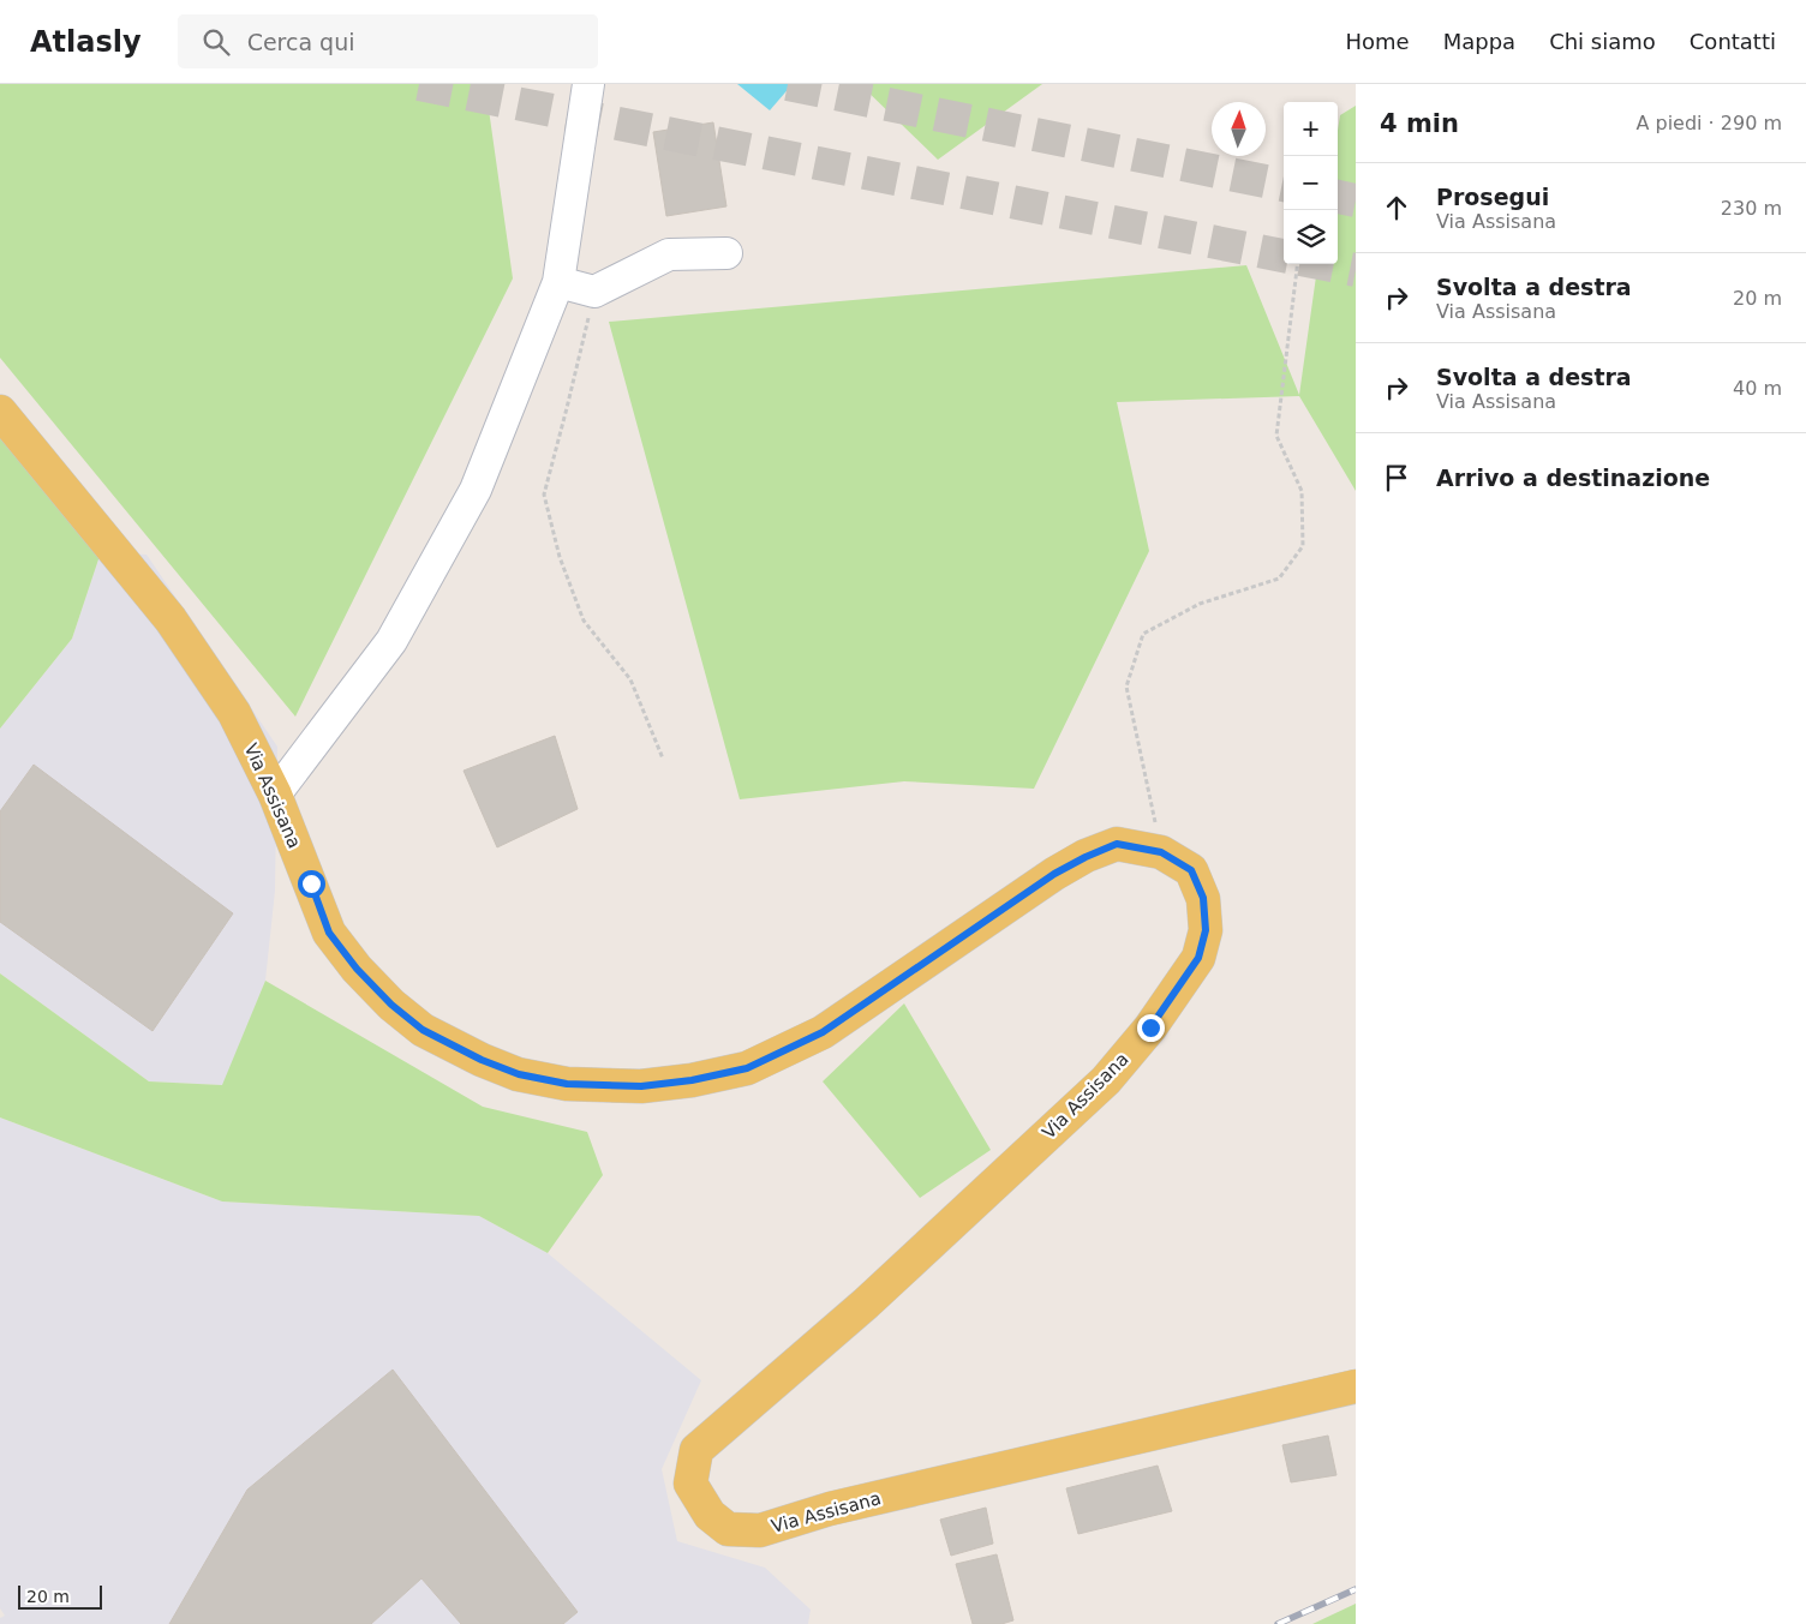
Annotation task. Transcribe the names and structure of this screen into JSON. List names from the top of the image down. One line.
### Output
{"streets":{"main road":["Via Assisana"]},"scale_bar":"20 m","north":"top","page":{"header":"Atlasly","search":"Cerca qui","nav":["Home","Mappa","Chi siamo","Contatti"],"heading":["4 min","A piedi · 290 m"],"map_buttons":["+","−"],"list":[["Prosegui","Via Assisana","230 m"],["Svolta a destra","Via Assisana","20 m"],["Svolta a destra","Via Assisana","40 m"],"Arrivo a destinazione"],"scale":"20 m"}}
